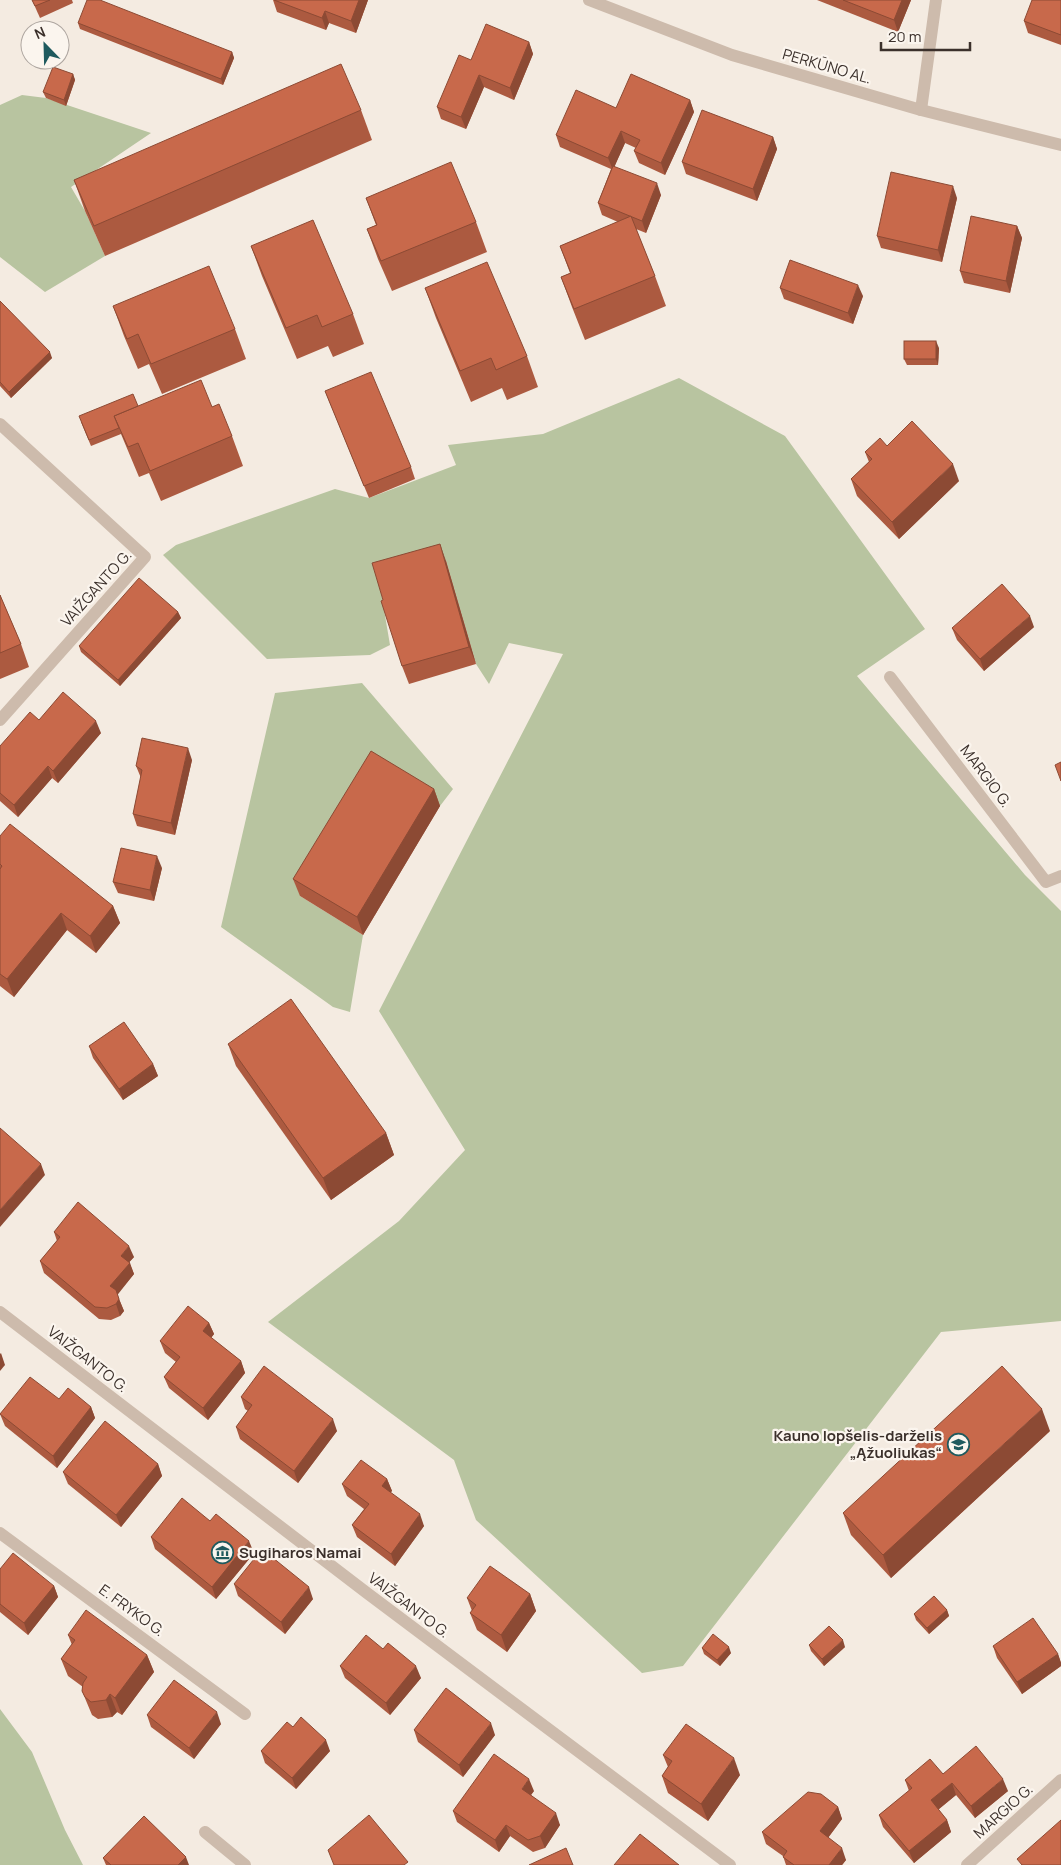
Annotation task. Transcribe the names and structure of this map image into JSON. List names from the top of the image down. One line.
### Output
{"streets":{"street":["PERKŪNO AL.","VAIŽGANTO G.","MARGIO G.","E. FRYKO G."]},"places":{"school or university":["Kauno lopšelis-darželis „Ąžuoliukas“"],"museum":["Sugiharos Namai"]},"scale_bar":"20 m","north":"top left"}
